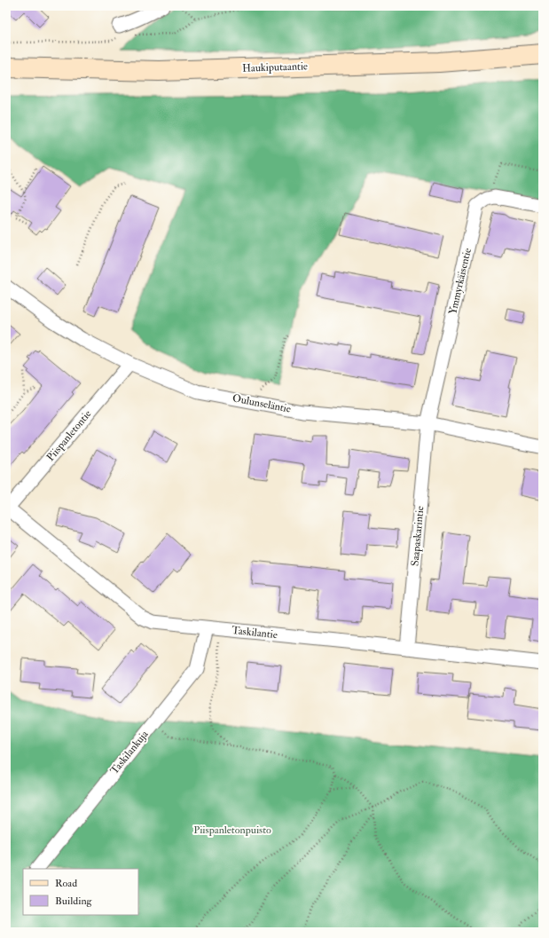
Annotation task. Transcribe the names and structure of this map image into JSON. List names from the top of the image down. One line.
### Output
{"streets":{"main road":["Haukiputaantie"],"street":["Ymmyrkäisentie","Oulunseläntie","Piispanletontie","Saapaskarintie","Taskilantie","Taskilankuja"]},"crossings":[["Ymmyrkäisentie","Oulunseläntie"],["Ymmyrkäisentie","Saapaskarintie"],["Oulunseläntie","Piispanletontie"],["Oulunseläntie","Saapaskarintie"],["Piispanletontie","Taskilantie"],["Saapaskarintie","Taskilantie"],["Taskilantie","Taskilankuja"]],"parks":["Piispanletonpuisto"],"legend":["Road","Building"]}
